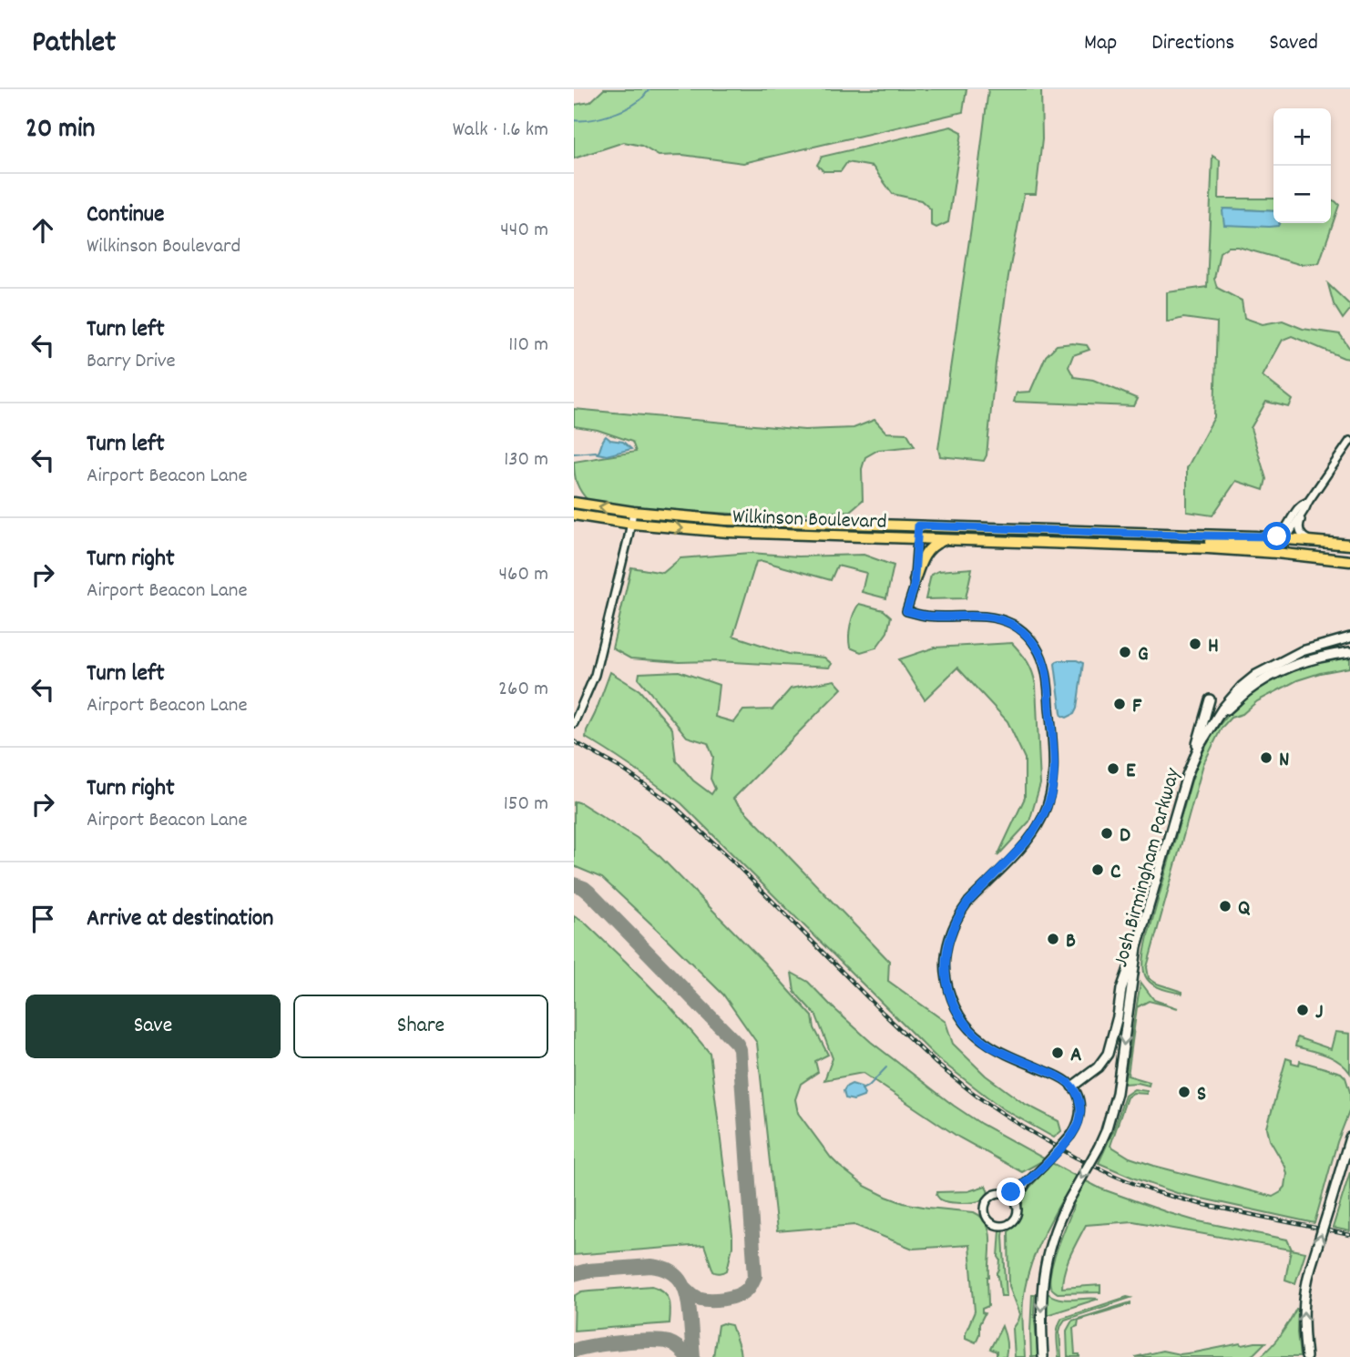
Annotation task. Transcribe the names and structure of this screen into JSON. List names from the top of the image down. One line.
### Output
{"streets":{"main road":["Wilkinson Boulevard","Josh Birmingham Parkway"]},"places":["H","G","F","N","E","D","C","Q","B","J","A","S"],"page":{"header":"Pathlet","nav":["Map","Directions","Saved"],"heading":["20 min","Walk · 1.6 km"],"map_buttons":["+","−"],"list":[["Continue","Wilkinson Boulevard","440 m"],["Turn left","Barry Drive","110 m"],["Turn left","Airport Beacon Lane","130 m"],["Turn right","Airport Beacon Lane","460 m"],["Turn left","Airport Beacon Lane","260 m"],["Turn right","Airport Beacon Lane","150 m"],"Arrive at destination"],"buttons":["Save","Share"]}}
